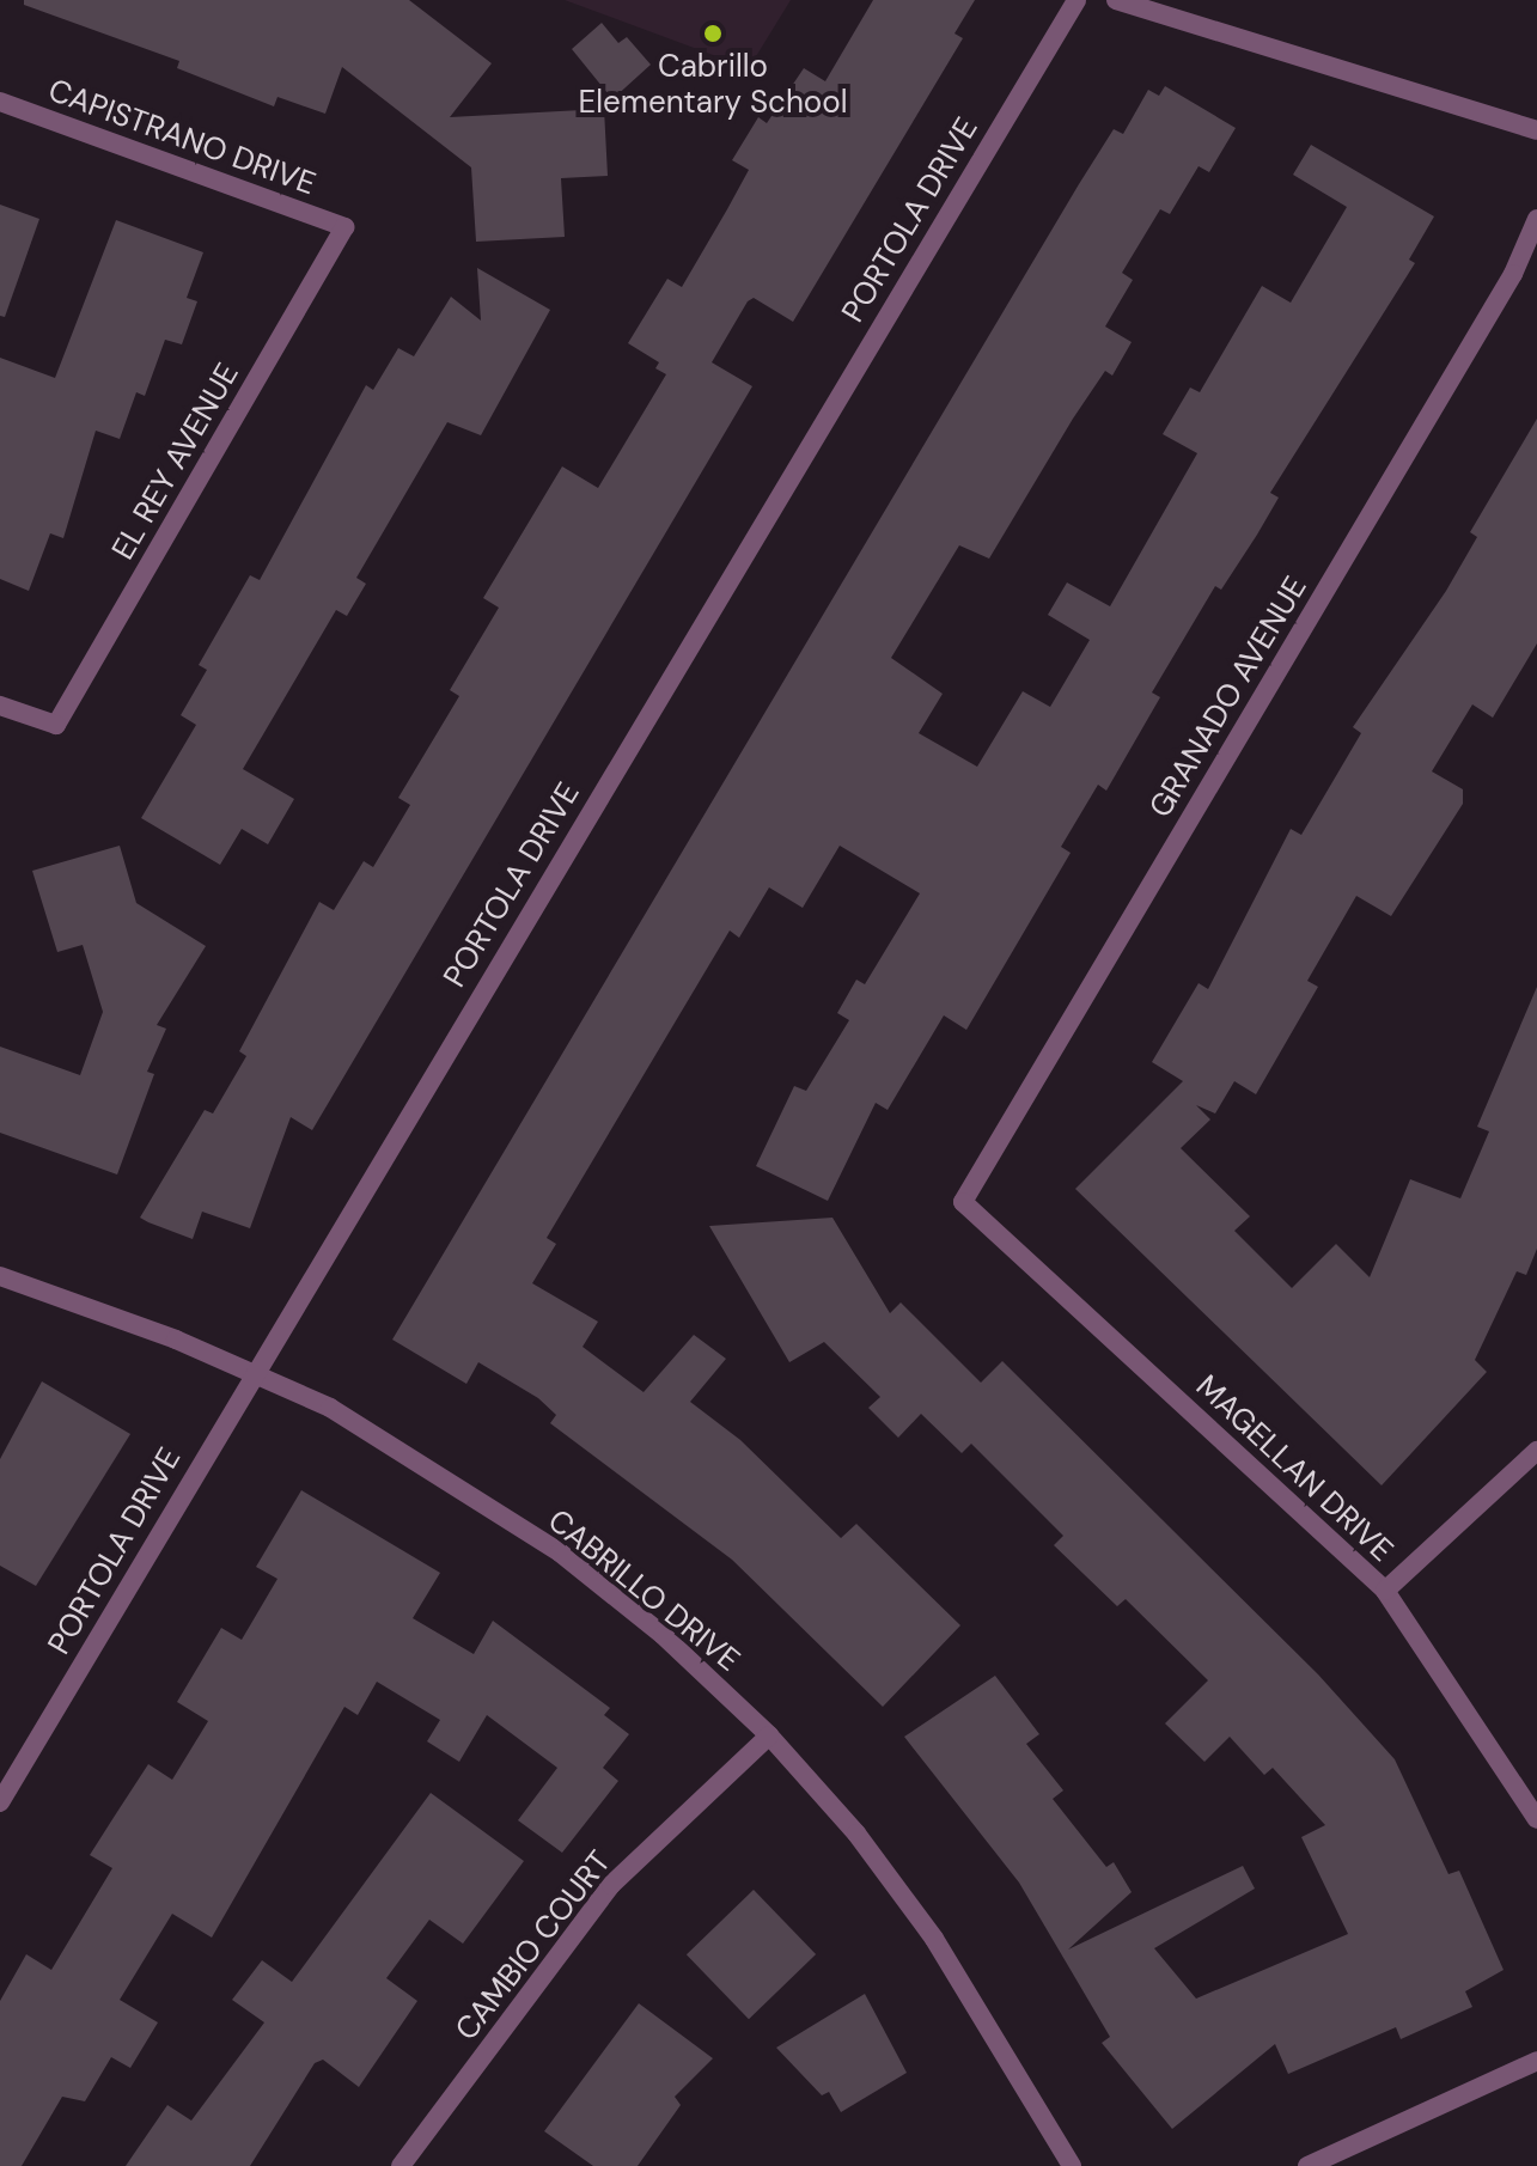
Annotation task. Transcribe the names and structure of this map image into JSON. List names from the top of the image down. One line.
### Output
{"streets":{"street":["CAPISTRANO DRIVE","PORTOLA DRIVE","EL REY AVENUE","GRANADO AVENUE","MAGELLAN DRIVE","CABRILLO DRIVE","CAMBIO COURT"]},"crossings":[["CAPISTRANO DRIVE","EL REY AVENUE"],["PORTOLA DRIVE","CABRILLO DRIVE"],["GRANADO AVENUE","MAGELLAN DRIVE"],["CABRILLO DRIVE","CAMBIO COURT"]],"places":["Cabrillo Elementary School"]}
